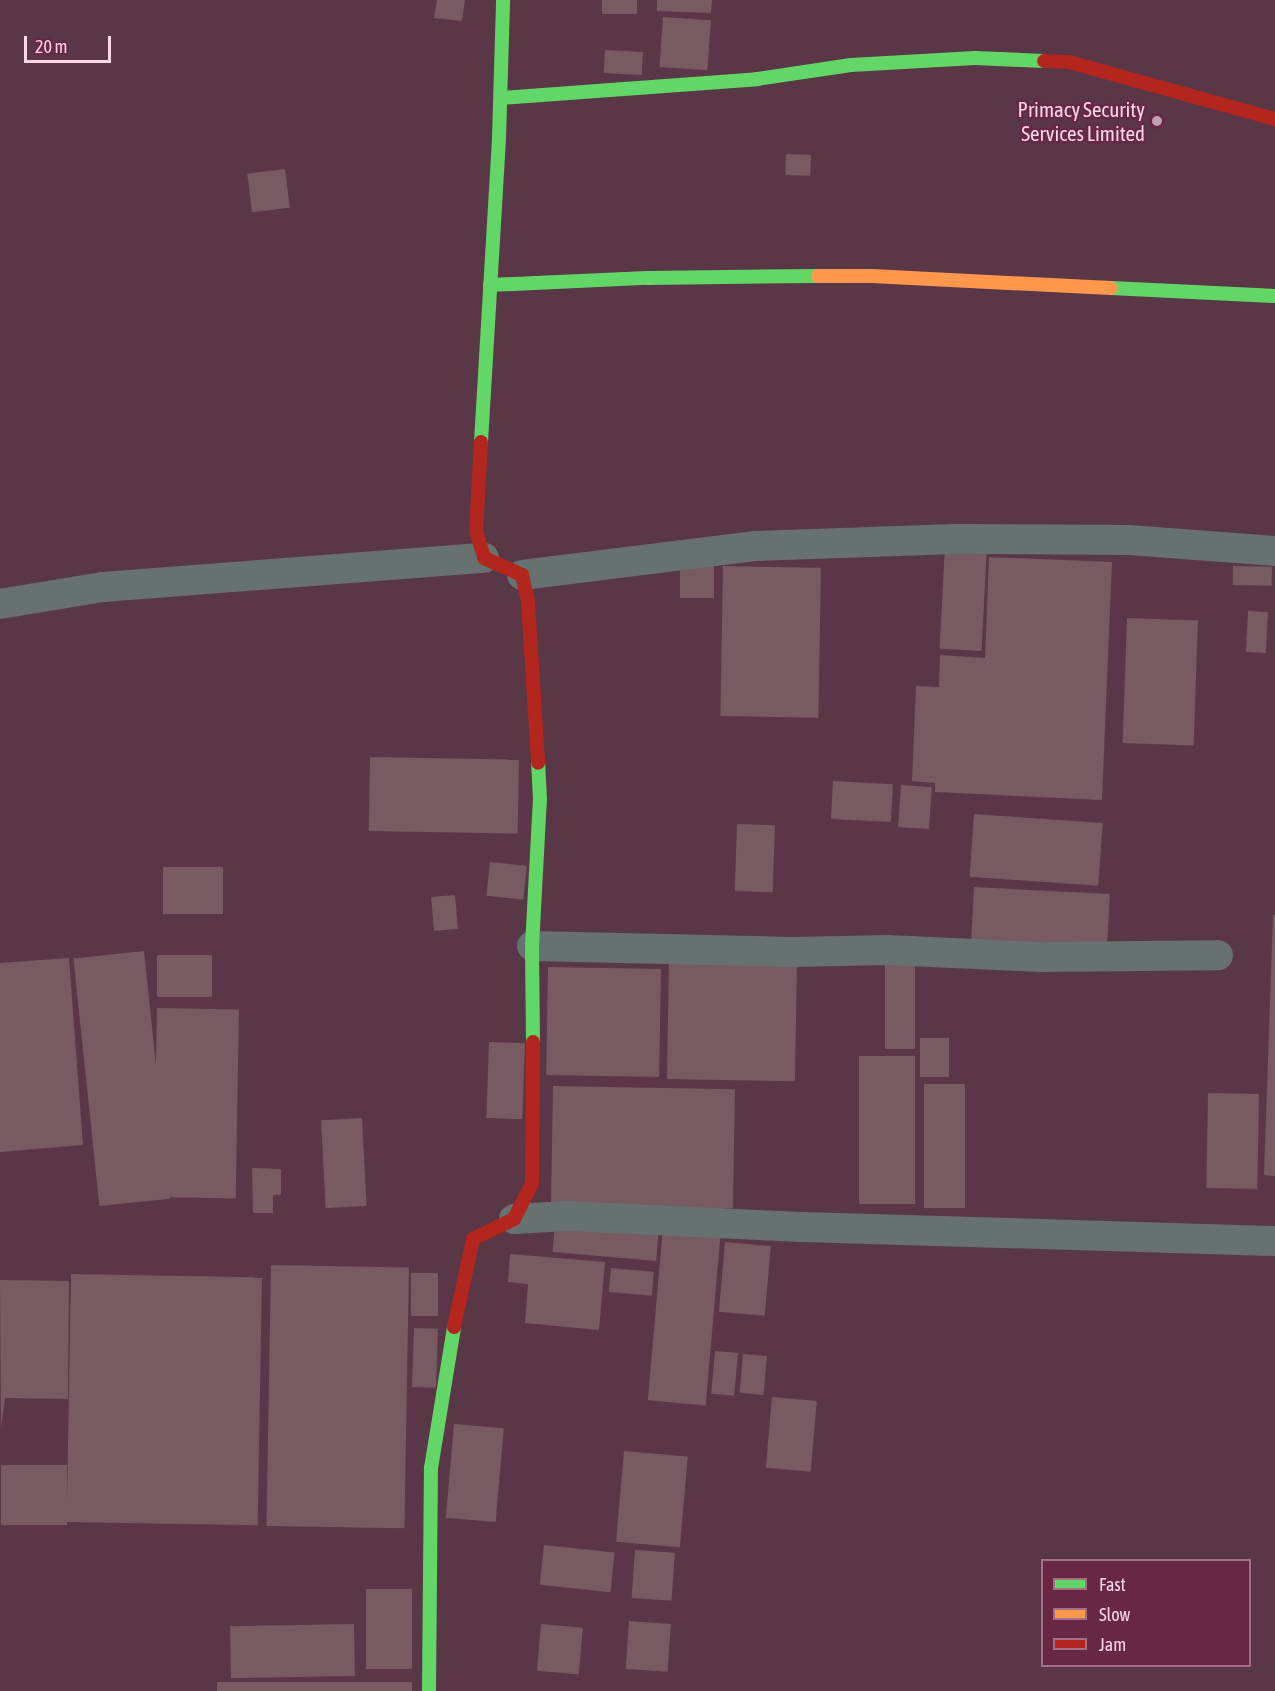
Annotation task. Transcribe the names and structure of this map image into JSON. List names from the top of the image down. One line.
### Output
{"places":["Primacy Security Services Limited"],"legend":["Fast","Slow","Jam"],"scale_bar":"20 m"}
